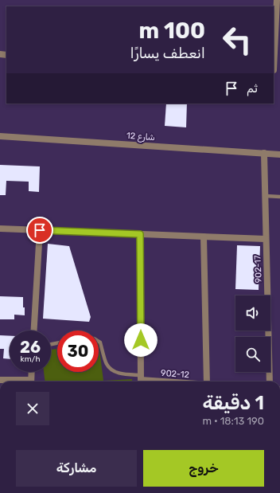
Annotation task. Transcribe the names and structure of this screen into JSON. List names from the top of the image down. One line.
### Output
{"streets":{"street":["شارع 12","902-17","902-12"]},"crossings":[["شارع 12","902-17"]],"page":{"turn":["100 m","انعطف يسارًا"],"then":"ثم","speed":"26 km/h","limit":"30","heading":["1 دقيقة","190 m · 18:13"],"buttons":["خروج","مشاركة"]}}
